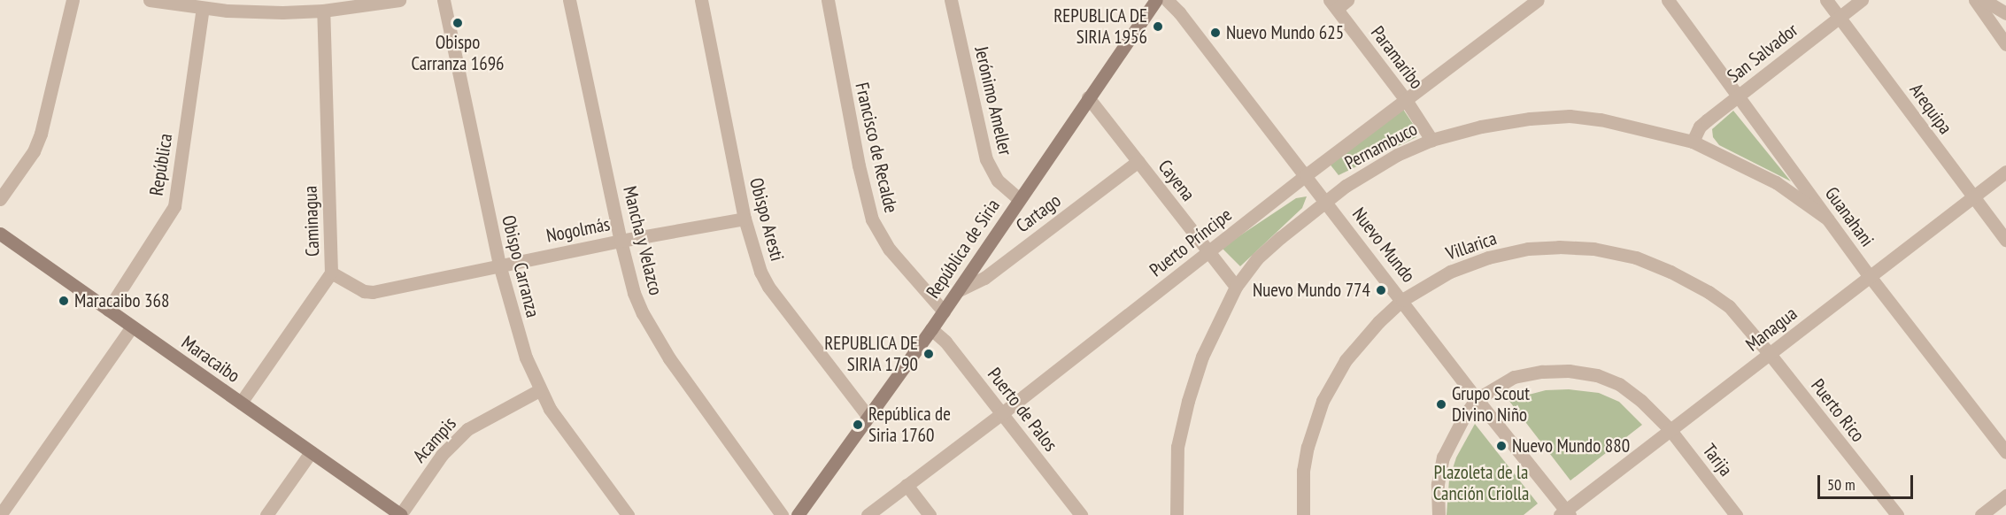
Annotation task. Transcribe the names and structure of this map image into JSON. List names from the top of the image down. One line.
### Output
{"streets":{"main road":["República de Siria","Maracaibo"],"street":["San Salvador","Paramaribo","Jerónimo Ameller","Arequipa","Pernambuco","Francisco de Recalde","República","Cayena","Cartago","Guanahani","Obispo Aresti","Caminagua","Nogolmás","Mancha y Velazco","Puerto Príncipe","Nuevo Mundo","Villarica","Obispo Carranza","Managua","Puerto de Palos","Puerto Rico","Acampis","Tarija"]},"crossings":[["San Salvador","Arequipa"],["San Salvador","Pernambuco"],["San Salvador","Guanahani"],["Paramaribo","Pernambuco"],["Paramaribo","Puerto Príncipe"],["Jerónimo Ameller","República de Siria"],["Arequipa","Managua"],["Pernambuco","Cayena"],["Pernambuco","Guanahani"],["Pernambuco","Nuevo Mundo"],["Francisco de Recalde","República de Siria"],["República","Maracaibo"],["Cayena","Cartago"],["Cayena","Puerto Príncipe"],["Cayena","República de Siria"],["Cartago","República de Siria"],["Guanahani","Managua"],["Obispo Aresti","Nogolmás"],["Obispo Aresti","República de Siria"],["Caminagua","Nogolmás"],["Caminagua","Maracaibo"],["Nogolmás","Mancha y Velazco"],["Nogolmás","Obispo Carranza"],["Puerto Príncipe","Nuevo Mundo"],["Puerto Príncipe","Puerto de Palos"],["Nuevo Mundo","Villarica"],["Nuevo Mundo","Managua"],["Nuevo Mundo","Tarija"],["Villarica","Managua"],["Villarica","Puerto Rico"],["República de Siria","Puerto de Palos"],["Obispo Carranza","Acampis"],["Managua","Puerto Rico"],["Managua","Tarija"],["Maracaibo","Acampis"]],"parks":["Plazoleta de la Canción Criolla"],"places":["Obispo Carranza 1696","REPUBLICA DE SIRIA 1956","Nuevo Mundo 625","Nuevo Mundo 774","Maracaibo 368","REPUBLICA DE SIRIA 1790","Grupo Scout Divino Niño","República de Siria 1760","Nuevo Mundo 880"],"scale_bar":"50 m"}
